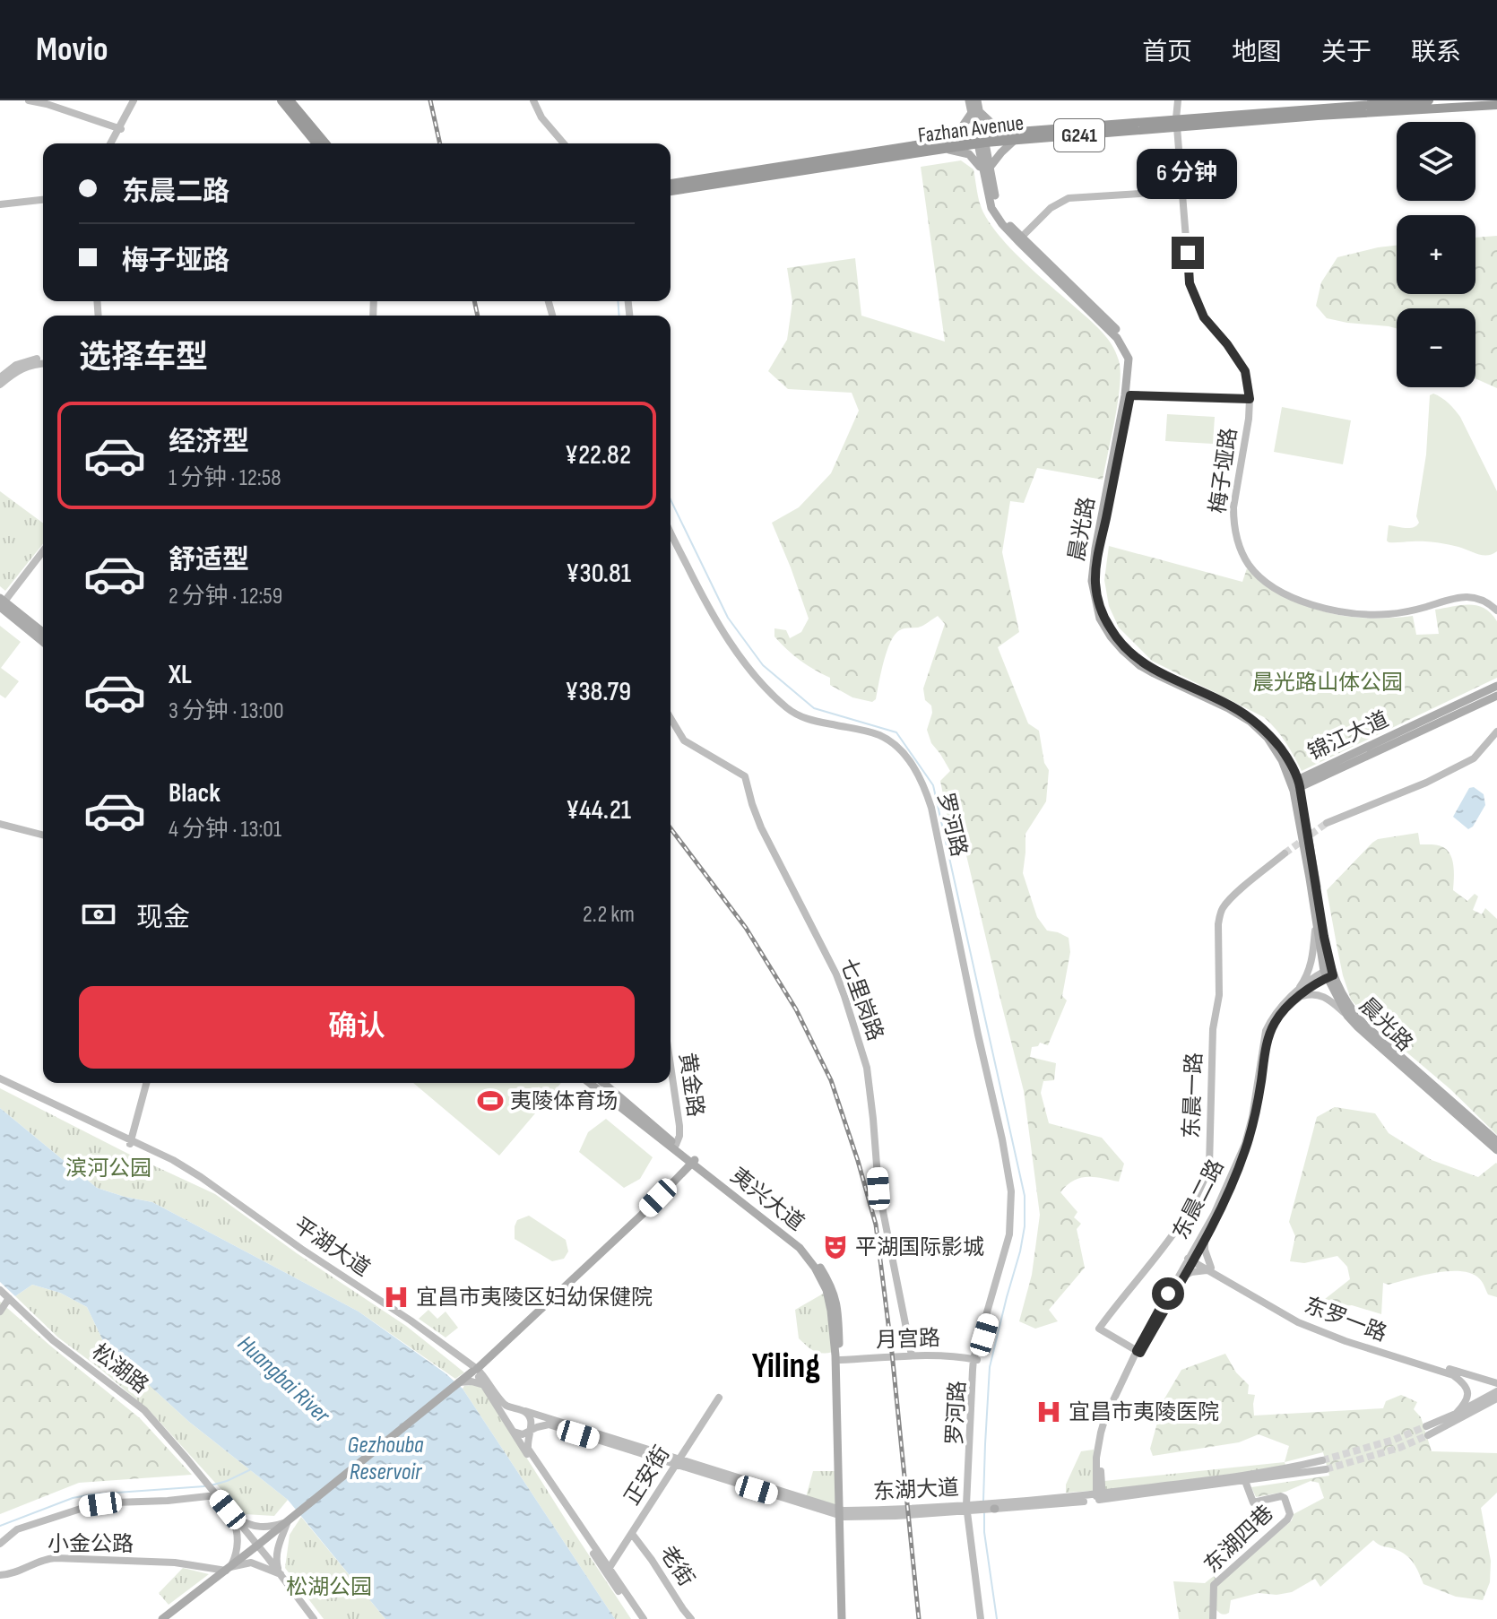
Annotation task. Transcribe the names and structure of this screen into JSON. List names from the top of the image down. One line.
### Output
{"streets":{"highway":["Fazhan Avenue","G241"],"main road":["梅子垭路","晨光路","锦江大道","罗河路","七里岗路","黄金路","东晨一路","夷兴大道","东晨二路","平湖大道","东罗一路","月宫路","松湖路","正安街","东湖大道","东湖四巷","小金公路","老街"]},"crossings":[["Fazhan Avenue","梅子垭路"],["Fazhan Avenue","晨光路"],["晨光路","锦江大道"],["晨光路","东晨二路"],["罗河路","月宫路"],["罗河路","东湖大道"],["七里岗路","月宫路"],["黄金路","夷兴大道"],["东晨一路","东晨二路"],["夷兴大道","月宫路"],["夷兴大道","东湖大道"],["东晨二路","东罗一路"],["东晨二路","东湖大道"],["平湖大道","正安街"],["平湖大道","东湖大道"],["正安街","东湖大道"],["正安街","老街"],["东湖大道","东湖四巷"]],"districts":["Yiling"],"water":["Huangbai River","Gezhouba Reservoir"],"parks":["晨光路山体公园","滨河公园","松湖公园"],"places":{"sports":["夷陵体育场"],"theatre":["平湖国际影城"],"hospital":["宜昌市夷陵区妇幼保健院","宜昌市夷陵医院"]},"page":{"header":"Movio","nav":["首页","地图","关于","联系"],"map_buttons":["+","−"],"banner":["东晨二路","梅子垭路"],"bubble":"6 分钟","heading":"选择车型","list":[{"name":"经济型","note":"1 分钟 · 12:58","value":"¥22.82"},{"name":"舒适型","note":"2 分钟 · 12:59","value":"¥30.81"},{"name":"XL","note":"3 分钟 · 13:00","value":"¥38.79"},{"name":"Black","note":"4 分钟 · 13:01","value":"¥44.21"}],"pay":["现金","2.2 km"],"buttons":"确认"}}
